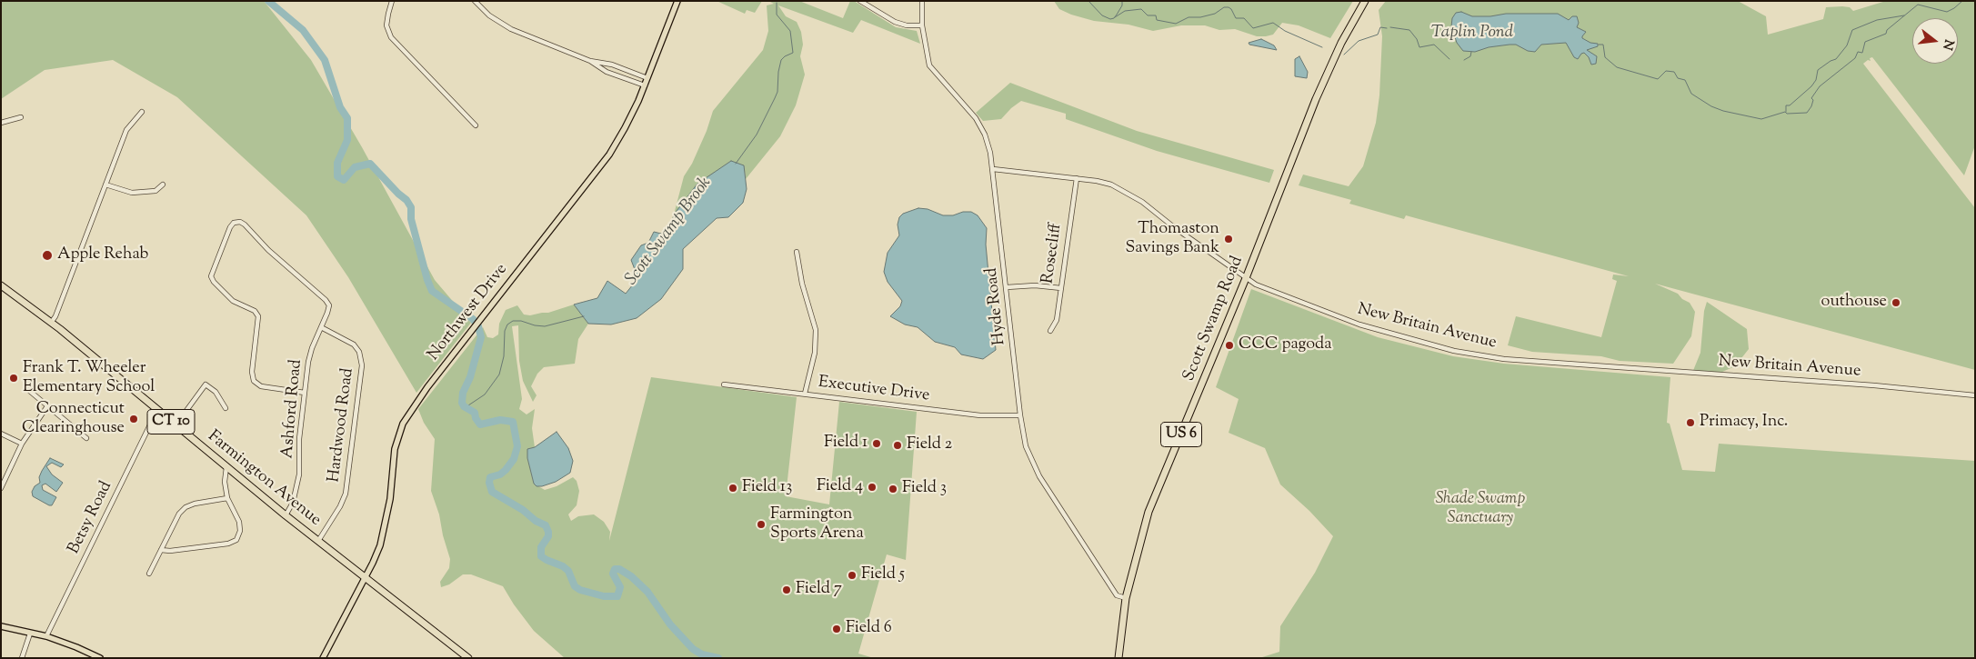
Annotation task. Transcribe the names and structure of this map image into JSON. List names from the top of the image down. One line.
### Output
{"streets":{"highway":["Scott Swamp Road","CT 10","US 6","Farmington Avenue"],"main road":["Northwest Drive"],"street":["Rosecliff","Hyde Road","New Britain Avenue","Executive Drive","Ashford Road","Hardwood Road","Betsy Road"]},"crossings":[["Rosecliff","New Britain Avenue"],["Hyde Road","Scott Swamp Road"],["Hyde Road","New Britain Avenue"],["Hyde Road","Executive Drive"],["Northwest Drive","Farmington Avenue"],["Scott Swamp Road","New Britain Avenue"],["Ashford Road","Hardwood Road"],["Ashford Road","Farmington Avenue"],["Hardwood Road","Farmington Avenue"],["Farmington Avenue","Betsy Road"]],"water":["Taplin Pond","Scott Swamp Brook"],"parks":["Shade Swamp Sanctuary"],"places":["Thomaston Savings Bank","Apple Rehab","outhouse","CCC pagoda","Frank T. Wheeler Elementary School","Connecticut Clearinghouse","Primacy, Inc.","Field 1","Field 2","Field 4","Field 13","Field 3","Farmington Sports Arena","Field 5","Field 7","Field 6"],"north":"right"}
